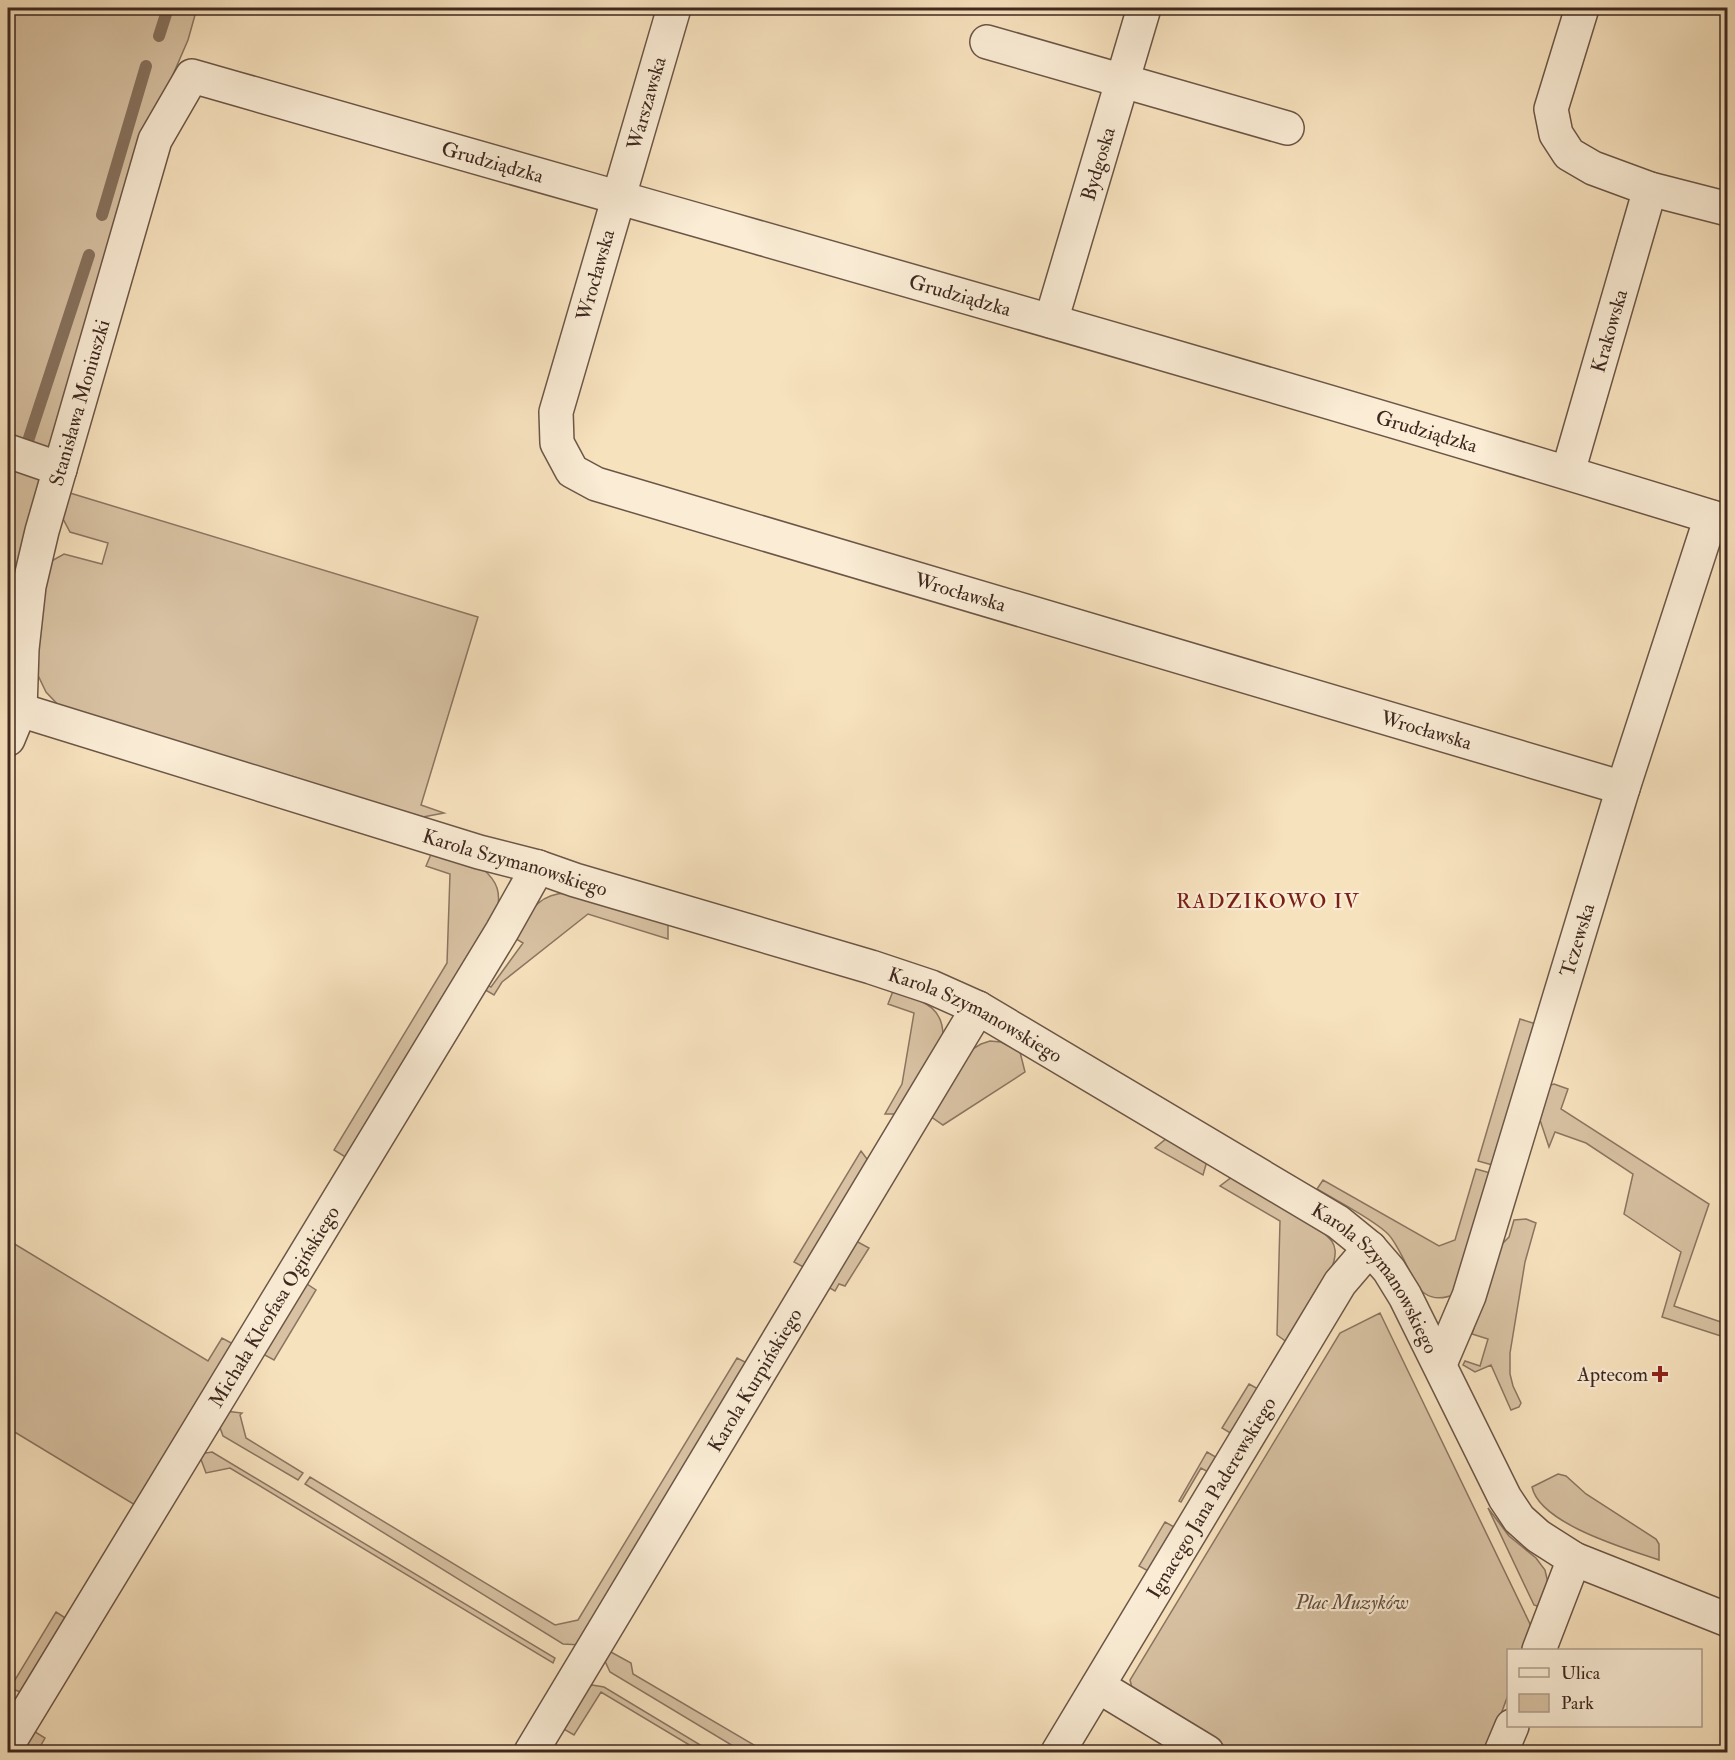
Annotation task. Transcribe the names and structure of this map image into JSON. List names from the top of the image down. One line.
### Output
{"streets":{"street":["Warszawska","Grudziądzka","Bydgoska","Wrocławska","Krakowska","Stanisława Moniuszki","Karola Szymanowskiego","Tczewska","Michała Kleofasa Ogińskiego","Karola Kurpińskiego","Ignacego Jana Paderewskiego"]},"crossings":[["Warszawska","Grudziądzka"],["Warszawska","Wrocławska"],["Grudziądzka","Bydgoska"],["Grudziądzka","Wrocławska"],["Grudziądzka","Krakowska"],["Grudziądzka","Stanisława Moniuszki"],["Grudziądzka","Tczewska"],["Wrocławska","Tczewska"],["Stanisława Moniuszki","Karola Szymanowskiego"],["Karola Szymanowskiego","Tczewska"],["Karola Szymanowskiego","Michała Kleofasa Ogińskiego"],["Karola Szymanowskiego","Karola Kurpińskiego"],["Karola Szymanowskiego","Ignacego Jana Paderewskiego"]],"districts":["RADZIKOWO IV"],"parks":["Plac Muzyków"],"places":{"health":["Aptecom"]},"legend":["Ulica","Park"]}
